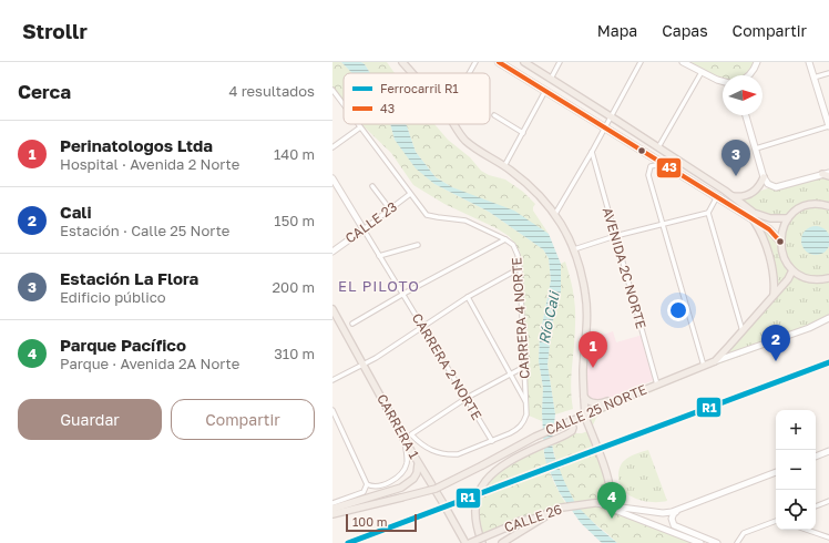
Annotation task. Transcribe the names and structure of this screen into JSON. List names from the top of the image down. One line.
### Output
{"streets":{"main road":["CALLE 23","CARRERA 2 NORTE","CALLE 25 NORTE","CARRERA 1","CALLE 26"],"street":["AVENIDA 2C NORTE","CARRERA 4 NORTE"]},"crossings":[["CALLE 23","CARRERA 4 NORTE"],["CALLE 23","CARRERA 2 NORTE"],["AVENIDA 2C NORTE","CALLE 25 NORTE"],["CARRERA 4 NORTE","CALLE 25 NORTE"],["CARRERA 2 NORTE","CALLE 25 NORTE"],["CARRERA 2 NORTE","CARRERA 1"],["CALLE 25 NORTE","CARRERA 1"]],"districts":["EL PILOTO"],"water":["Río Cali"],"lines":["transit line 43","rail line R1"],"legend":["Ferrocarril R1","43"],"scale_bar":"100 m","north":"right","page":{"header":"Strollr","nav":["Mapa","Capas","Compartir"],"heading":["Cerca","4 resultados"],"list":[{"mark":"1","name":"Perinatologos Ltda","note":"Hospital · Avenida 2 Norte","value":"140 m"},{"mark":"2","name":"Cali","note":"Estación · Calle 25 Norte","value":"150 m"},{"mark":"3","name":"Estación La Flora","note":"Edificio público","value":"200 m"},{"mark":"4","name":"Parque Pacífico","note":"Parque · Avenida 2A Norte","value":"310 m"}],"pins":["3","2","1","4"],"buttons":["Guardar","Compartir"],"map_buttons":["+","−"],"scale":"100 m"}}
